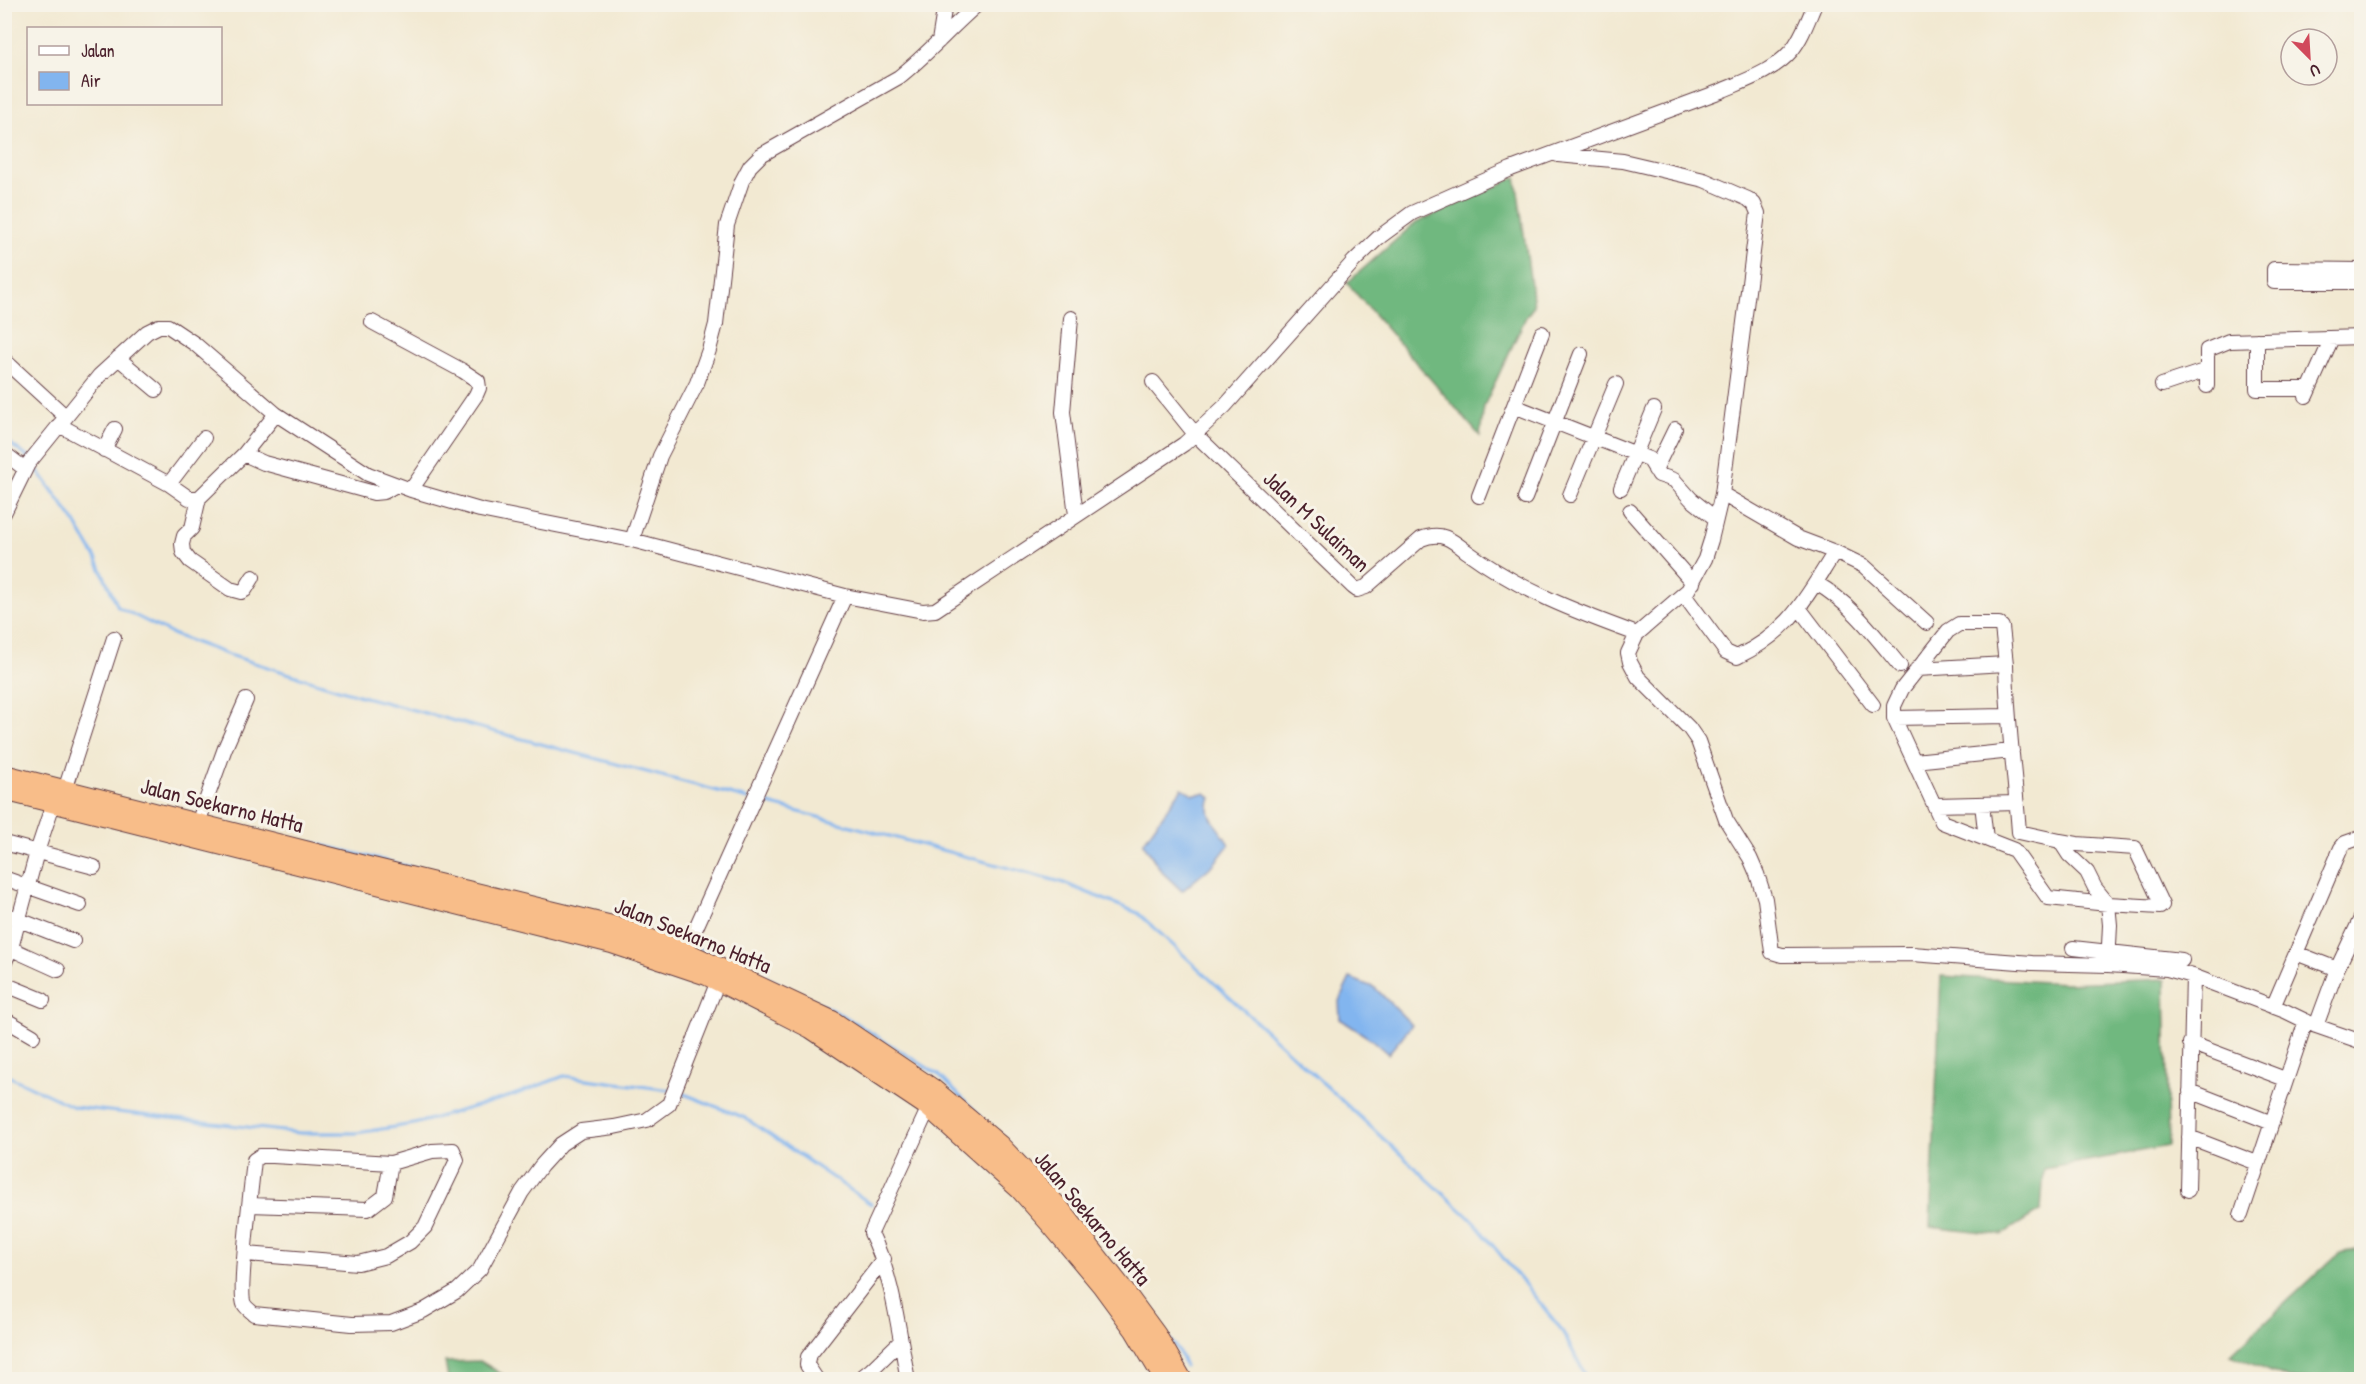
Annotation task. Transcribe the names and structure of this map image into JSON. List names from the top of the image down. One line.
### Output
{"streets":{"highway":["Jalan Soekarno Hatta"],"street":["Jalan M Sulaiman"]},"legend":["Jalan","Air"],"north":"bottom right"}
